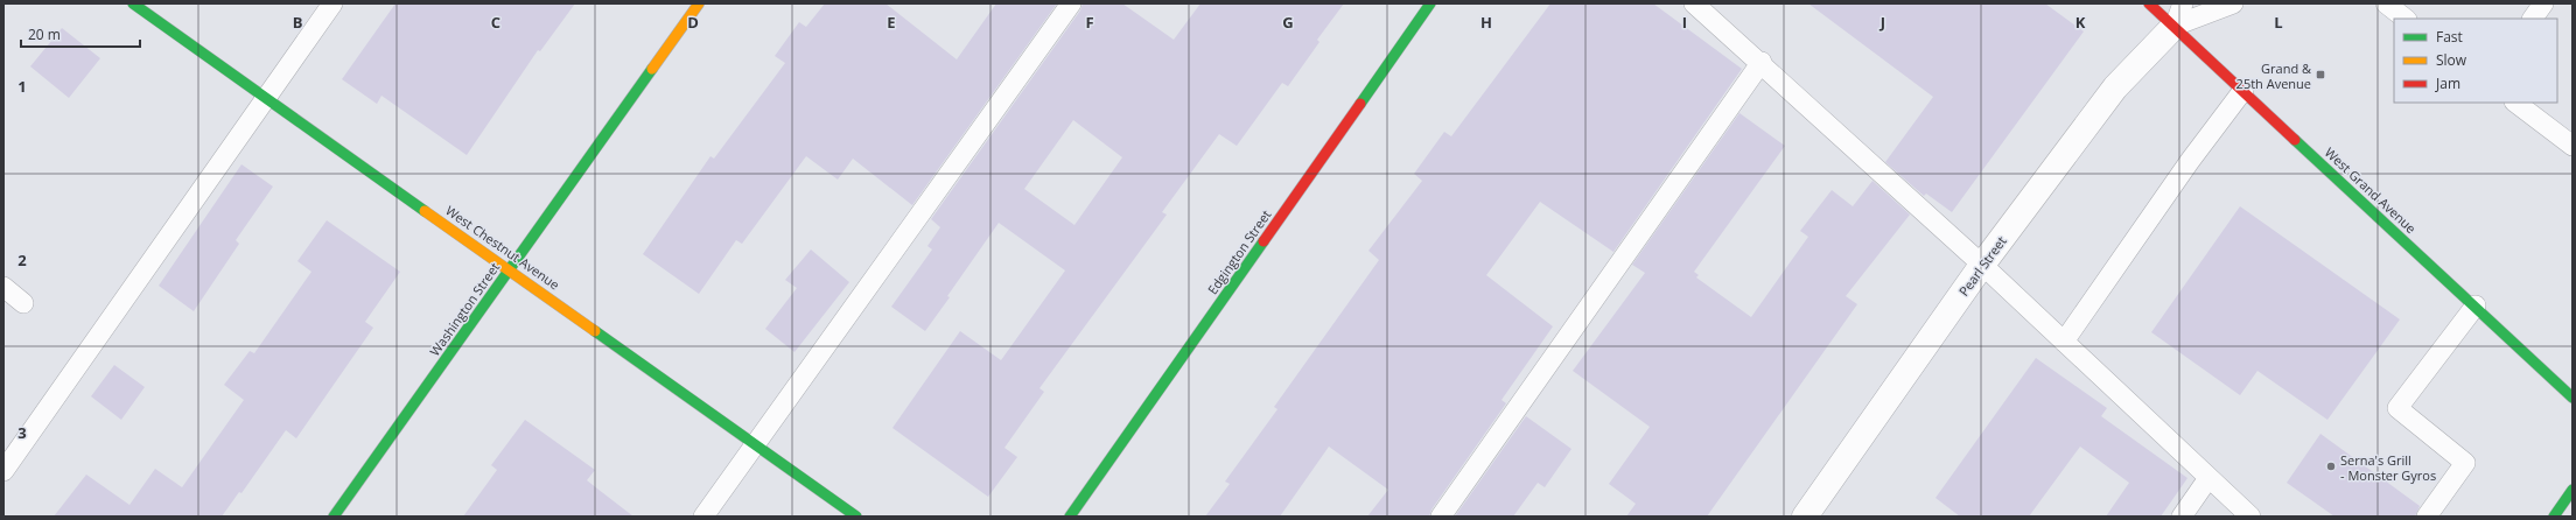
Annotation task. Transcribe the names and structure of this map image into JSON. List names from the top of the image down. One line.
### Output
{"streets":{"street":["West Grand Avenue","West Chestnut Avenue","Edgington Street","Pearl Street","Washington Street"]},"crossings":[["West Grand Avenue","Pearl Street"],["West Chestnut Avenue","Washington Street"]],"places":{"transit":["Grand & 25th Avenue"],"other":["Serna's Grill - Monster Gyros"]},"legend":["Fast","Slow","Jam"],"scale_bar":"20 m","grid":{"columns":["B","C","D","E","F","G","H","I","J","K","L"],"rows":["1","2","3"]}}
